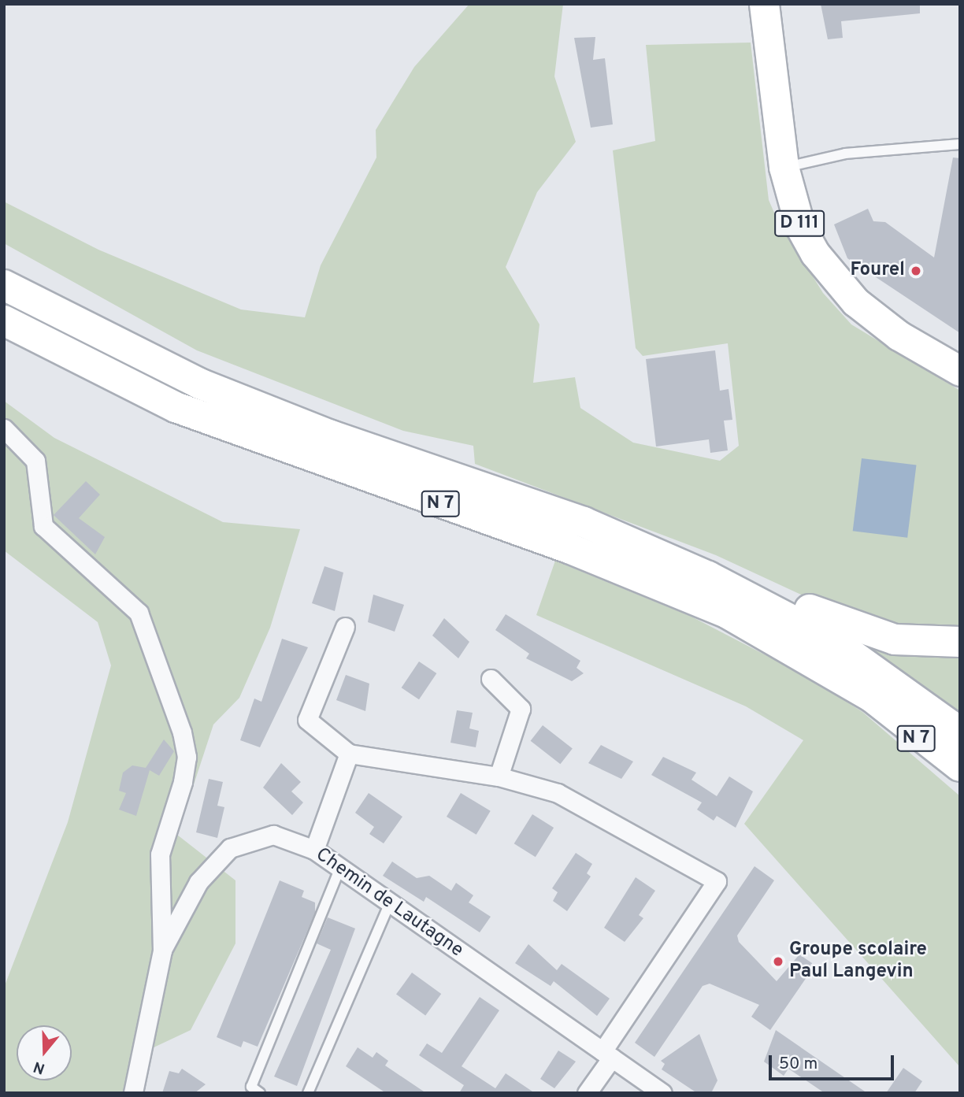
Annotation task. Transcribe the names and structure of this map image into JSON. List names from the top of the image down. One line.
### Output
{"streets":{"highway":["N 7"],"main road":["D 111"],"street":["Chemin de Lautagne"]},"places":["Fourel","Groupe scolaire Paul Langevin"],"scale_bar":"50 m","north":"bottom"}
